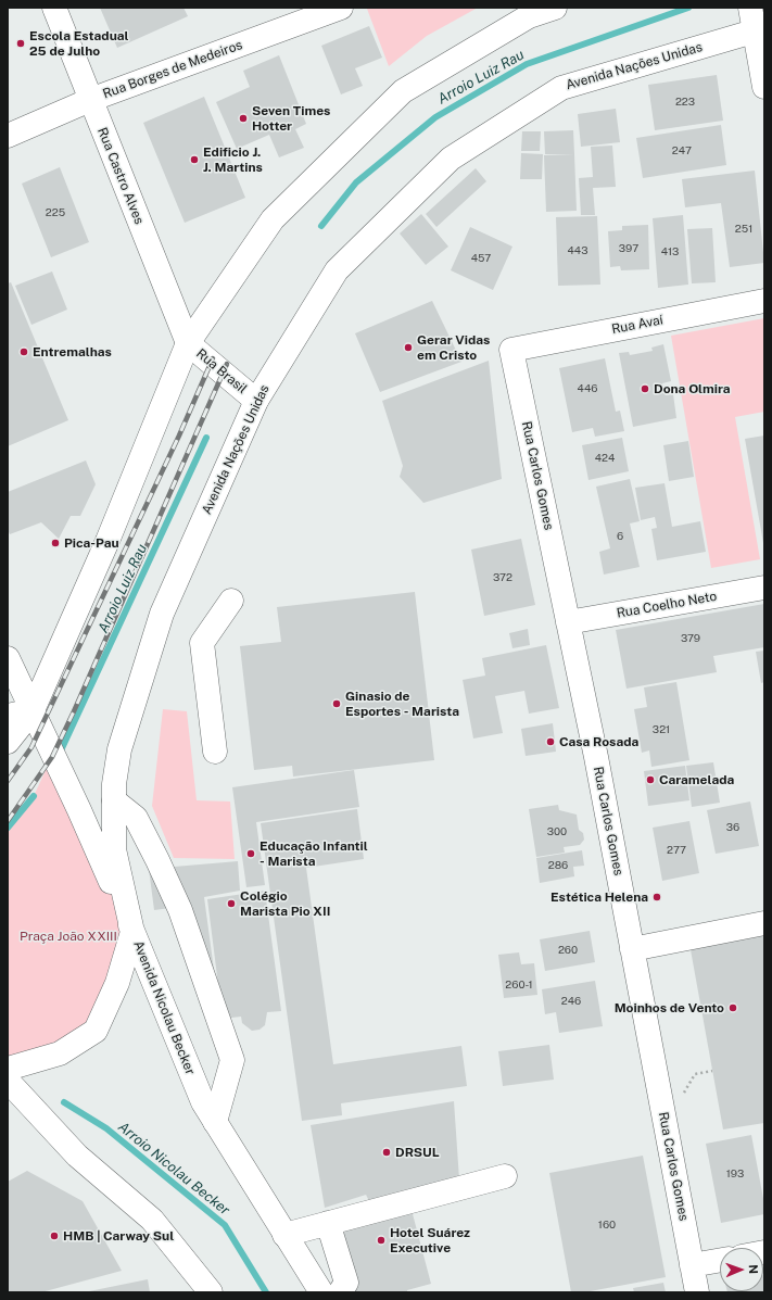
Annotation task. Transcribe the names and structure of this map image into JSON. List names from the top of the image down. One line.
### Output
{"streets":{"main road":["Avenida Nações Unidas","Rua Borges de Medeiros","Rua Castro Alves","Rua Avaí","Rua Brasil","Rua Carlos Gomes","Rua Coelho Neto","Avenida Nicolau Becker"]},"crossings":[["Avenida Nações Unidas","Rua Brasil"],["Avenida Nações Unidas","Avenida Nicolau Becker"],["Rua Borges de Medeiros","Rua Castro Alves"],["Rua Castro Alves","Rua Brasil"],["Rua Avaí","Rua Carlos Gomes"],["Rua Carlos Gomes","Rua Coelho Neto"]],"water":["Arroio Luiz Rau","Arroio Nicolau Becker"],"parks":["Praça João XXIII"],"places":["Escola Estadual 25 de Julho","Seven Times Hotter","Edificio J. J. Martins","Gerar Vidas em Cristo","Entremalhas","Dona Olmira","Pica-Pau","Ginasio de Esportes - Marista","Casa Rosada","Caramelada","Educação Infantil - Marista","Estética Helena","Colégio Marista Pio XII","Moinhos de Vento","DRSUL","HMB | Carway Sul","Hotel Suárez Executive"],"house_numbers":["223","247","225","251","397","443","413","457","446","424","6","372","379","321","36","300","277","286","260","260-1","246","193","160"],"north":"right"}
